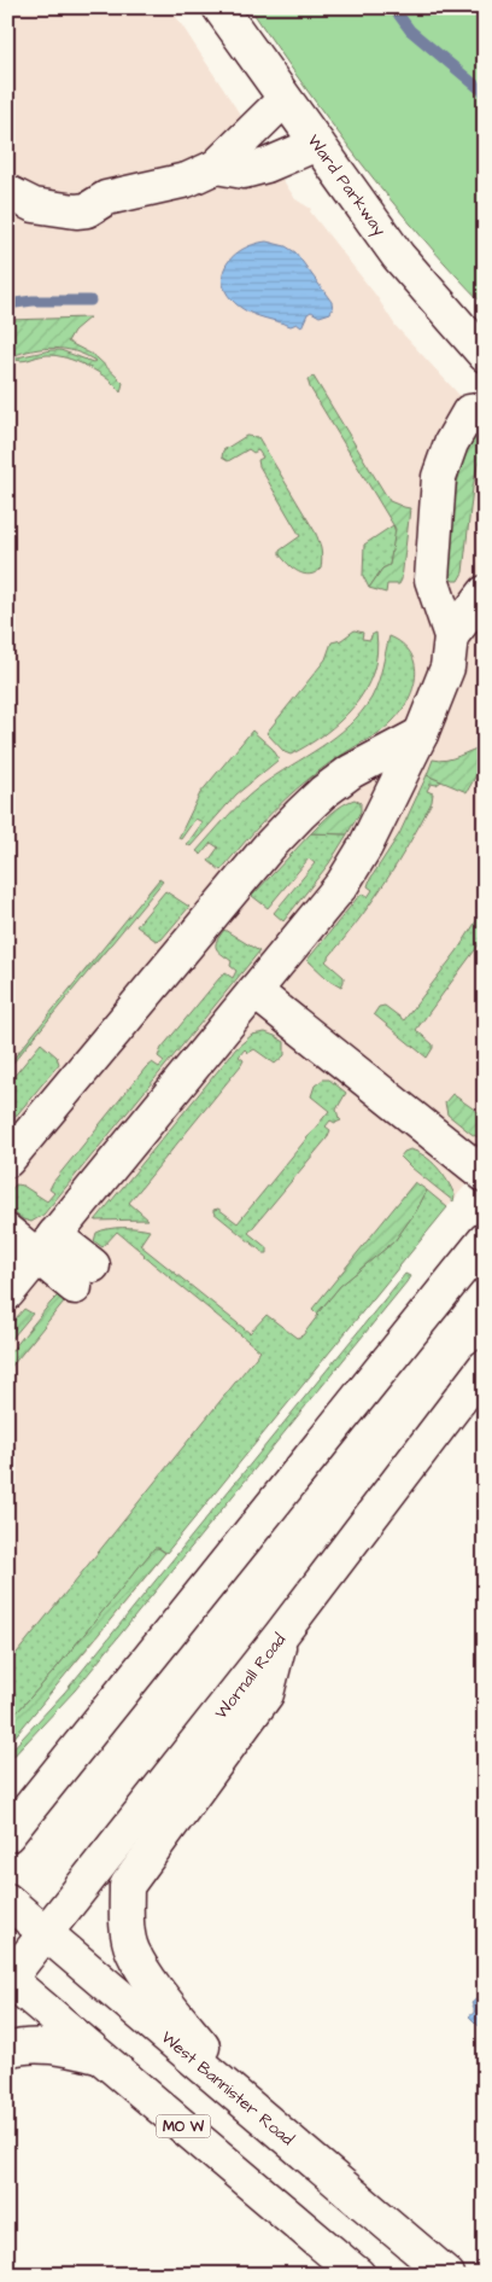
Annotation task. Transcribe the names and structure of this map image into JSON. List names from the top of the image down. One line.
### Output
{"streets":{"main road":["Ward Parkway","Wornall Road","West Bannister Road","MO W"]},"crossings":[["Wornall Road","West Bannister Road"],["Wornall Road","MO W"]]}
